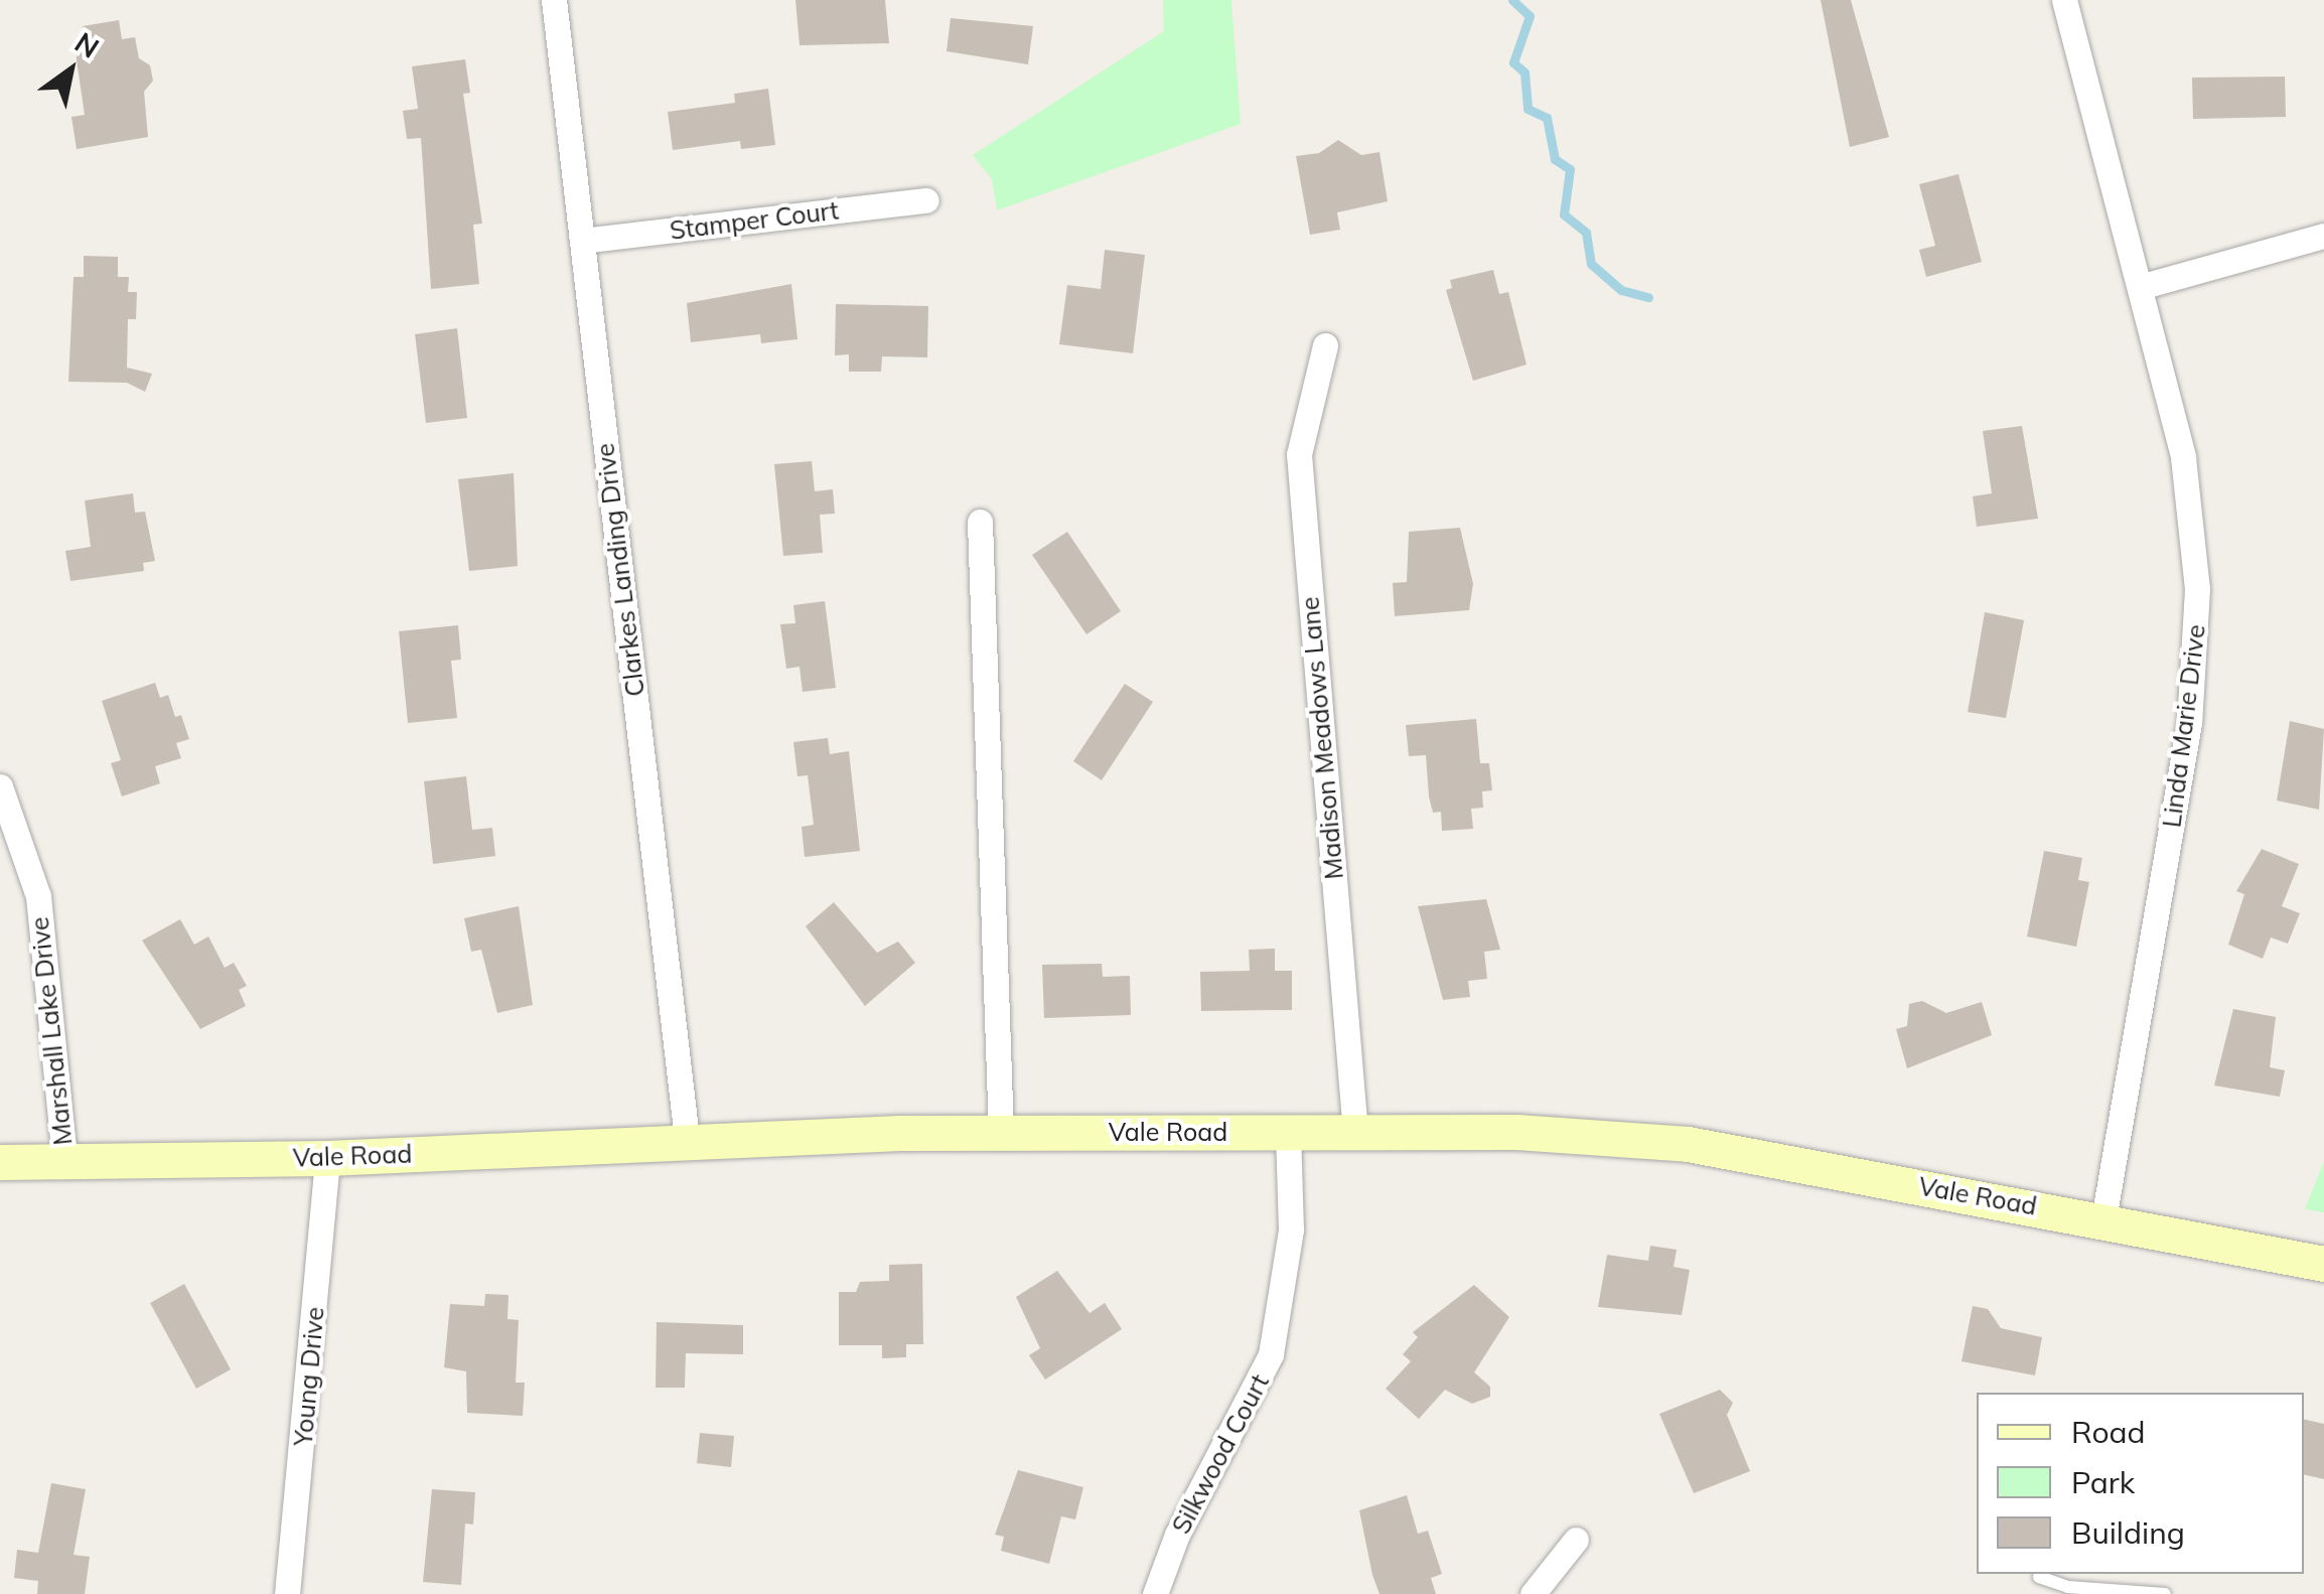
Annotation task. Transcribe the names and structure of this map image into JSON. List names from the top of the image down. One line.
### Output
{"streets":{"main road":["Vale Road"],"street":["Stamper Court","Clarkes Landing Drive","Linda Marie Drive","Madison Meadows Lane","Marshall Lake Drive","Young Drive","Silkwood Court"]},"crossings":[["Stamper Court","Clarkes Landing Drive"],["Clarkes Landing Drive","Vale Road"],["Linda Marie Drive","Vale Road"],["Madison Meadows Lane","Vale Road"],["Marshall Lake Drive","Vale Road"],["Vale Road","Young Drive"],["Vale Road","Silkwood Court"]],"legend":["Road","Park","Building"],"north":"top right"}
